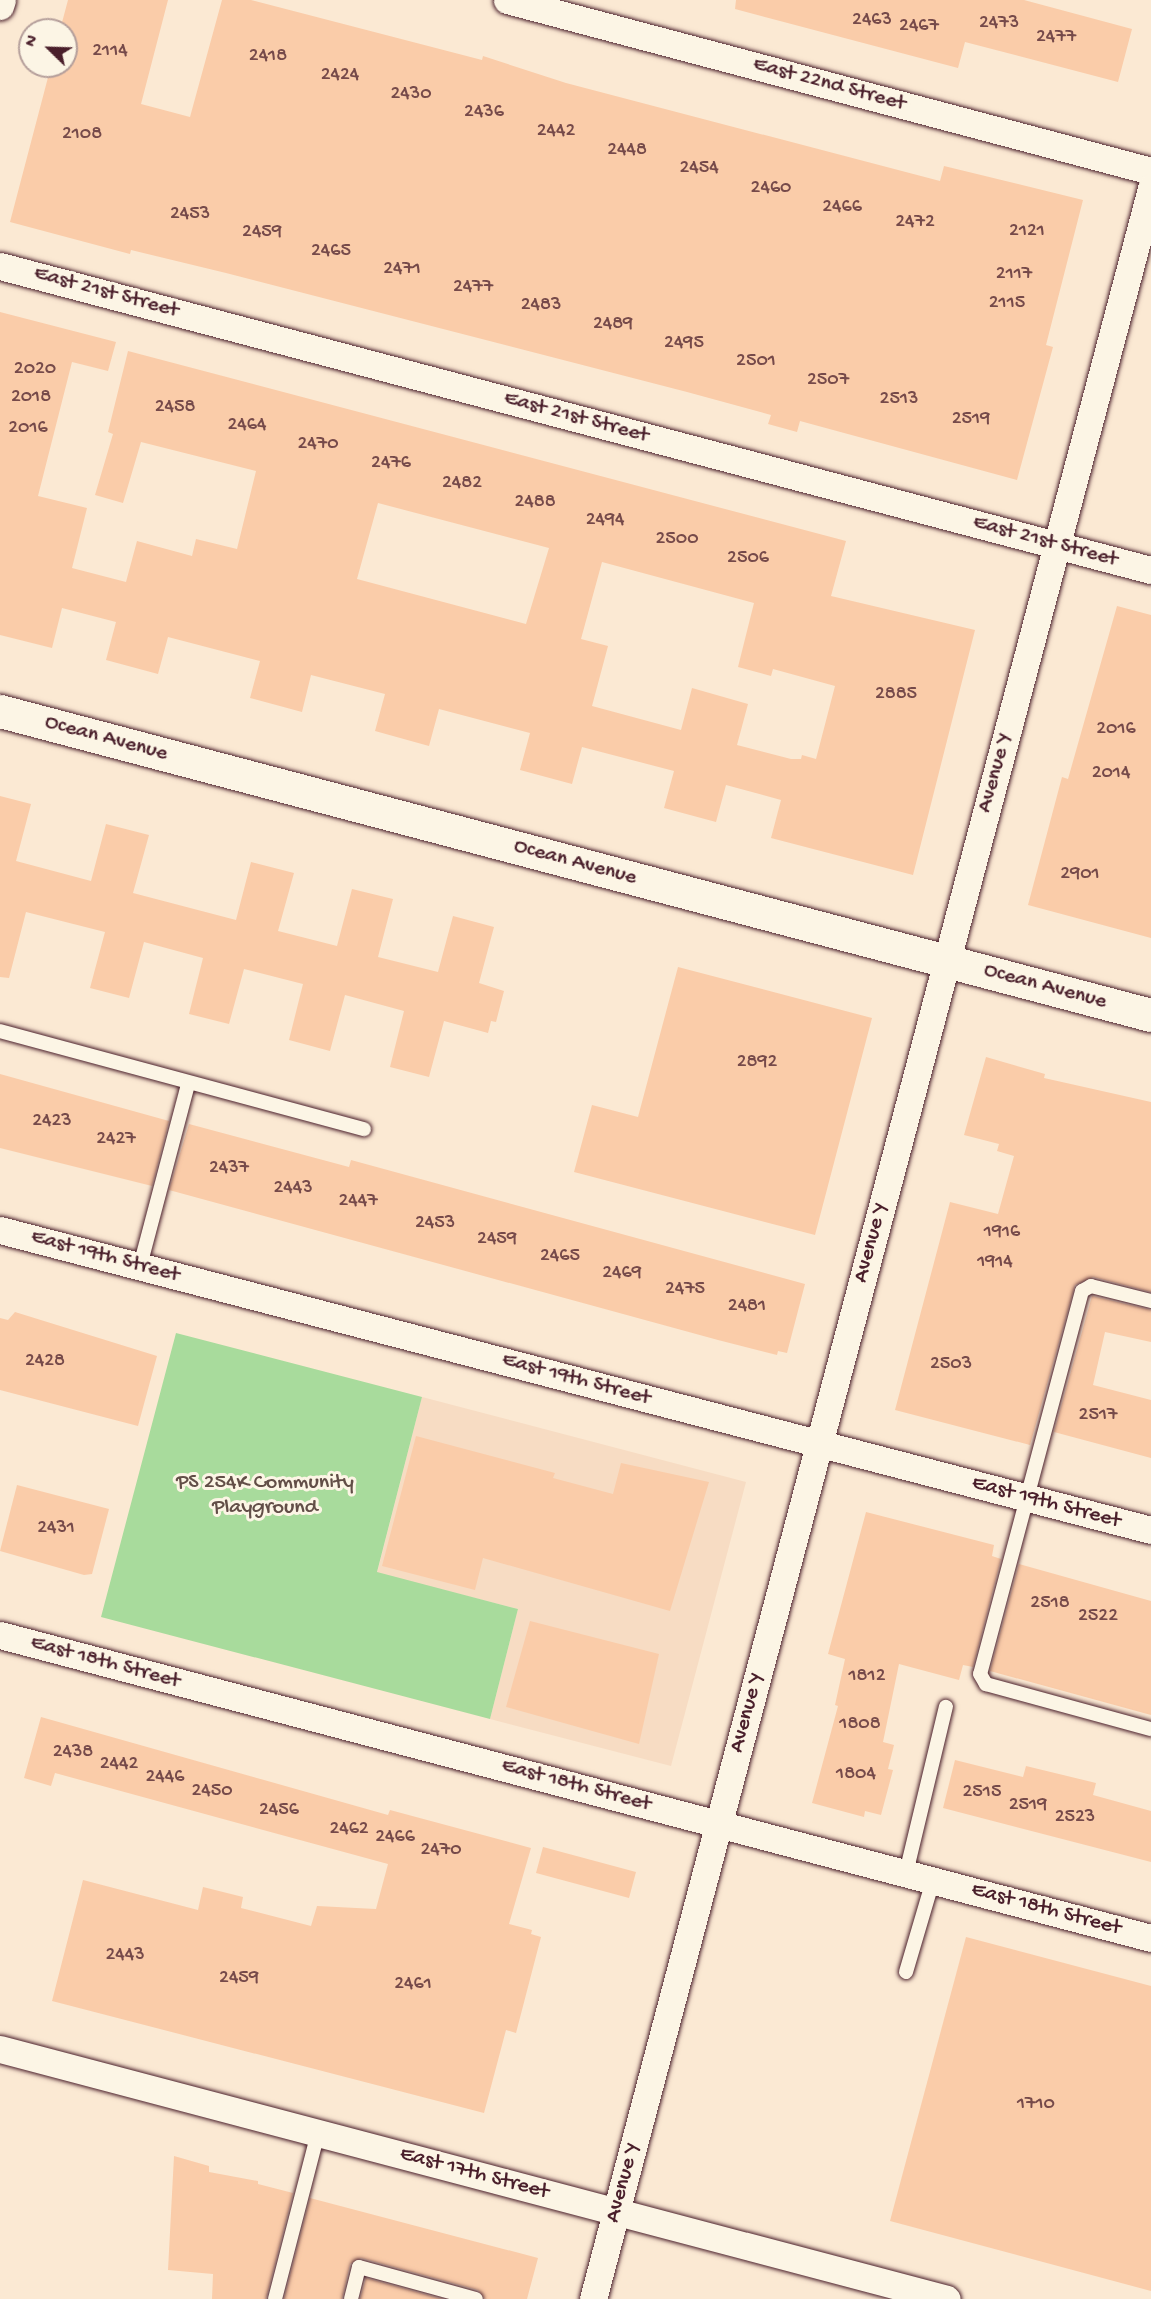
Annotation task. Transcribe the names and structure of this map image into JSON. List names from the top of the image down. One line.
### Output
{"streets":{"main road":["Ocean Avenue"],"street":["East 22nd Street","East 21st Street","Avenue Y","East 19th Street","East 18th Street","East 17th Street"]},"crossings":[["East 21st Street","Avenue Y"],["Ocean Avenue","Avenue Y"],["Avenue Y","East 19th Street"],["Avenue Y","East 18th Street"],["Avenue Y","East 17th Street"]],"parks":["PS 254K Community Playground"],"house_numbers":["2463","2473","2467","2477","2114","2418","2424","2430","2436","2442","2108","2448","2454","2460","2466","2453","2472","2121","2459","2465","2471","2117","2477","2115","2483","2489","2495","2501","2020","2507","2018","2513","2458","2519","2464","2016","2470","2476","2482","2488","2494","2500","2506","2885","2016","2014","2901","2892","2423","2427","2437","2443","2447","2453","1916","2459","2465","1914","2469","2475","2481","2428","2503","2517","2431","2518","2522","1812","1808","2438","2442","1804","2446","2450","2515","2519","2456","2523","2462","2466","2470","2443","2459","2461","1710"],"north":"top left"}
